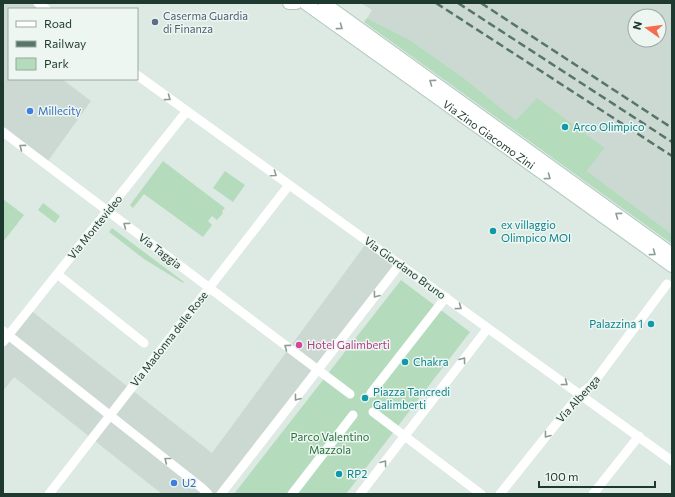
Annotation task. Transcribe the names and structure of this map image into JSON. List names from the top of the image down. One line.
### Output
{"streets":{"street":["Via Zino Giacomo Zini","Via Montevideo","Via Taggia","Via Giordano Bruno","Via Madonna delle Rose","Via Albenga"]},"crossings":[["Via Montevideo","Via Taggia"],["Via Montevideo","Via Giordano Bruno"],["Via Taggia","Via Madonna delle Rose"],["Via Giordano Bruno","Via Madonna delle Rose"],["Via Giordano Bruno","Via Albenga"]],"one_way":["Via Taggia","Via Giordano Bruno"],"parks":["Parco Valentino Mazzola"],"places":["Caserma Guardia di Finanza","Millecity","Arco Olimpico","ex villaggio Olimpico MOI","Palazzina 1","Hotel Galimberti","Chakra","Piazza Tancredi Galimberti","RP2","U2"],"legend":["Road","Railway","Park"],"scale_bar":"100 m","north":"left"}
